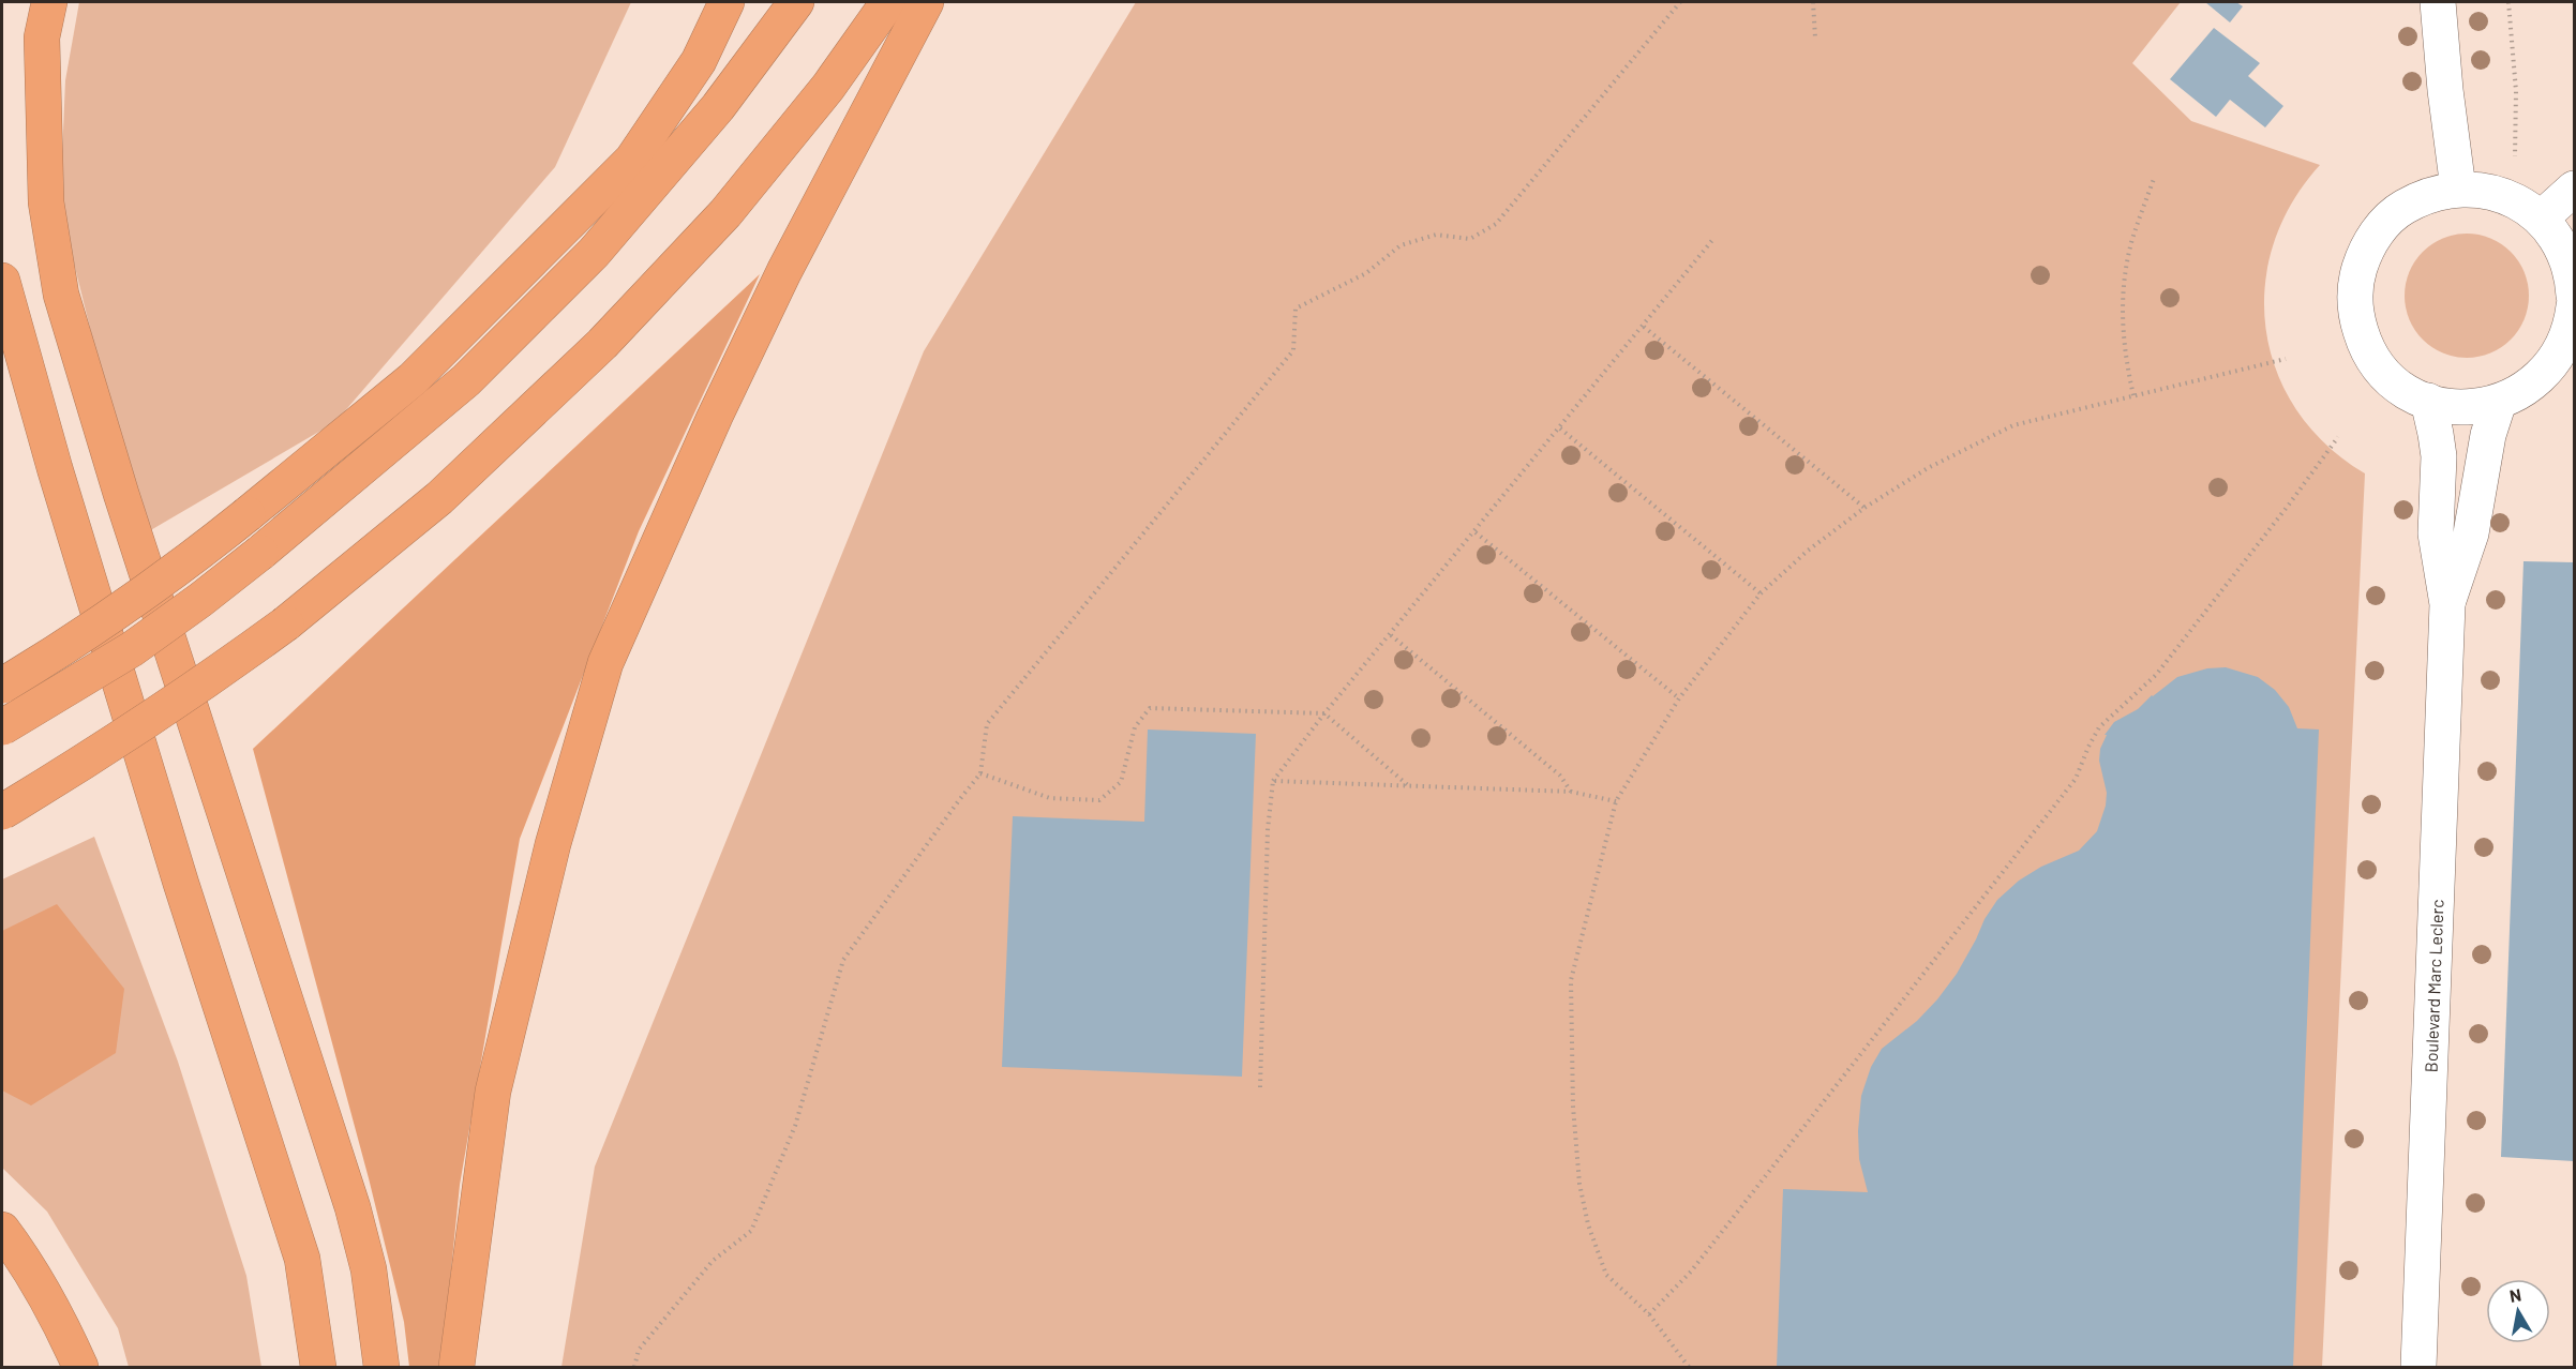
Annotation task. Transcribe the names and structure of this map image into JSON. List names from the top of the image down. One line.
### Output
{"streets":{"street":["Boulevard Marc Leclerc"]},"north":"top"}
